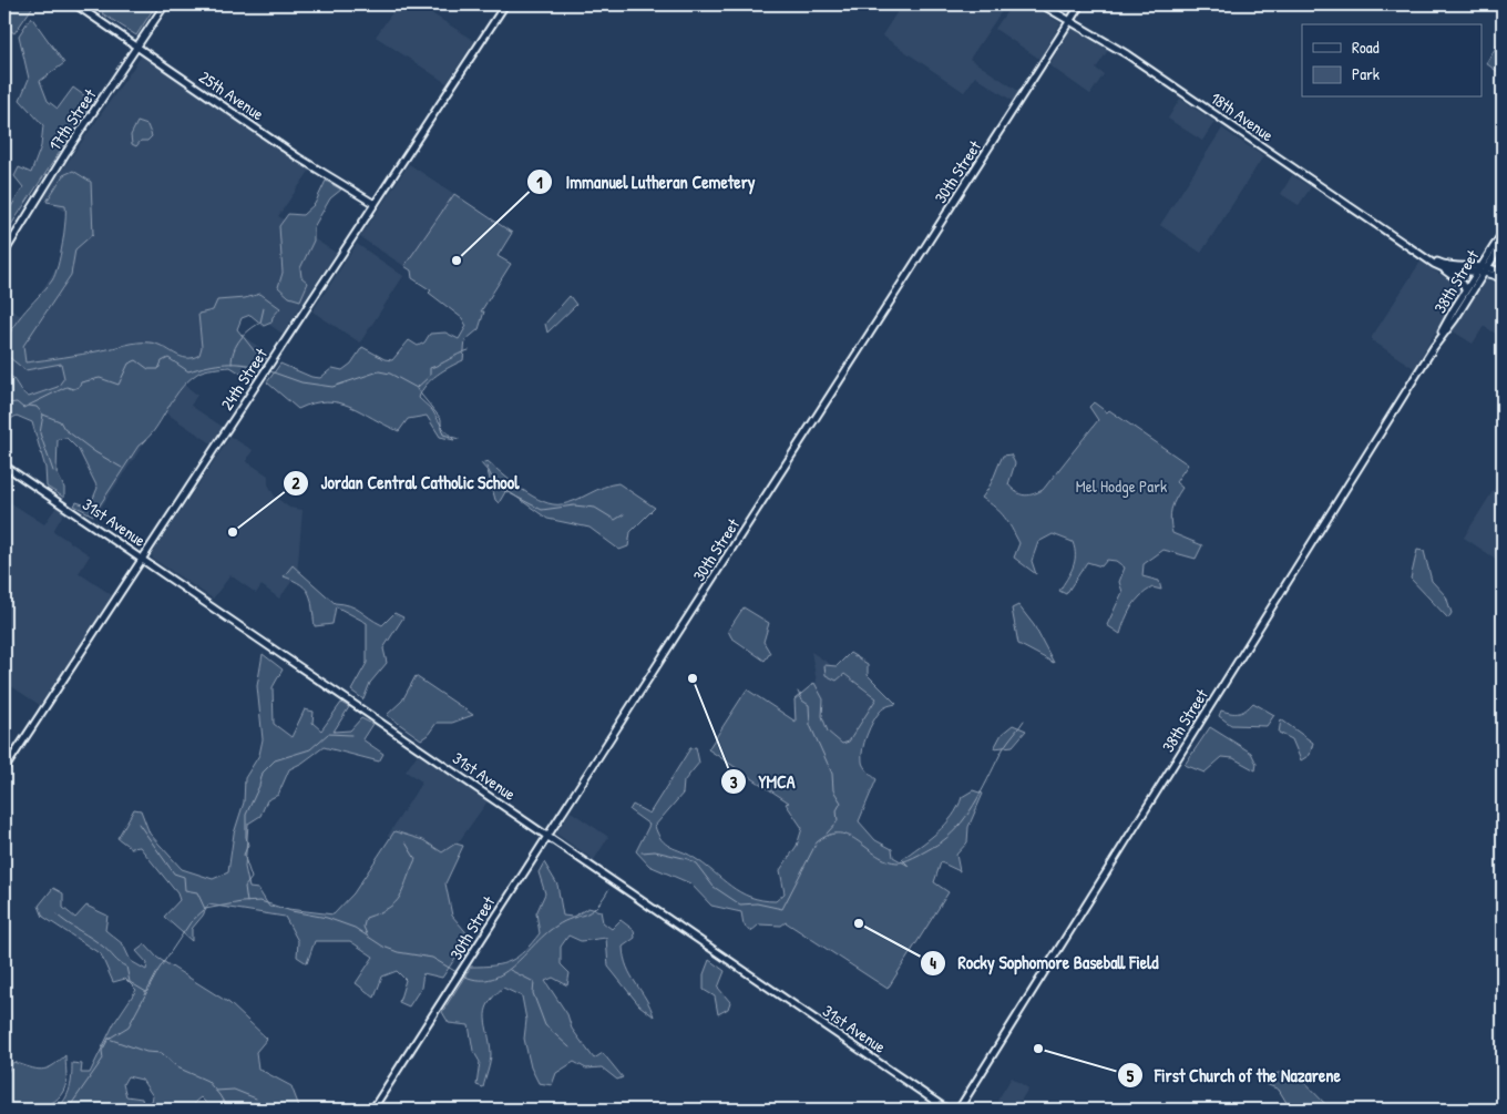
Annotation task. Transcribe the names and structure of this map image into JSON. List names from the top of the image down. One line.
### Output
{"streets":{"street":["25th Avenue","18th Avenue","17th Street","30th Street","38th Street","24th Street","31st Avenue"]},"crossings":[["25th Avenue","17th Street"],["25th Avenue","24th Street"],["18th Avenue","30th Street"],["18th Avenue","38th Street"],["30th Street","31st Avenue"],["24th Street","31st Avenue"]],"parks":["Mel Hodge Park"],"places":["Immanuel Lutheran Cemetery","Jordan Central Catholic School","YMCA","Rocky Sophomore Baseball Field","First Church of the Nazarene"],"legend":["Road","Park"]}
